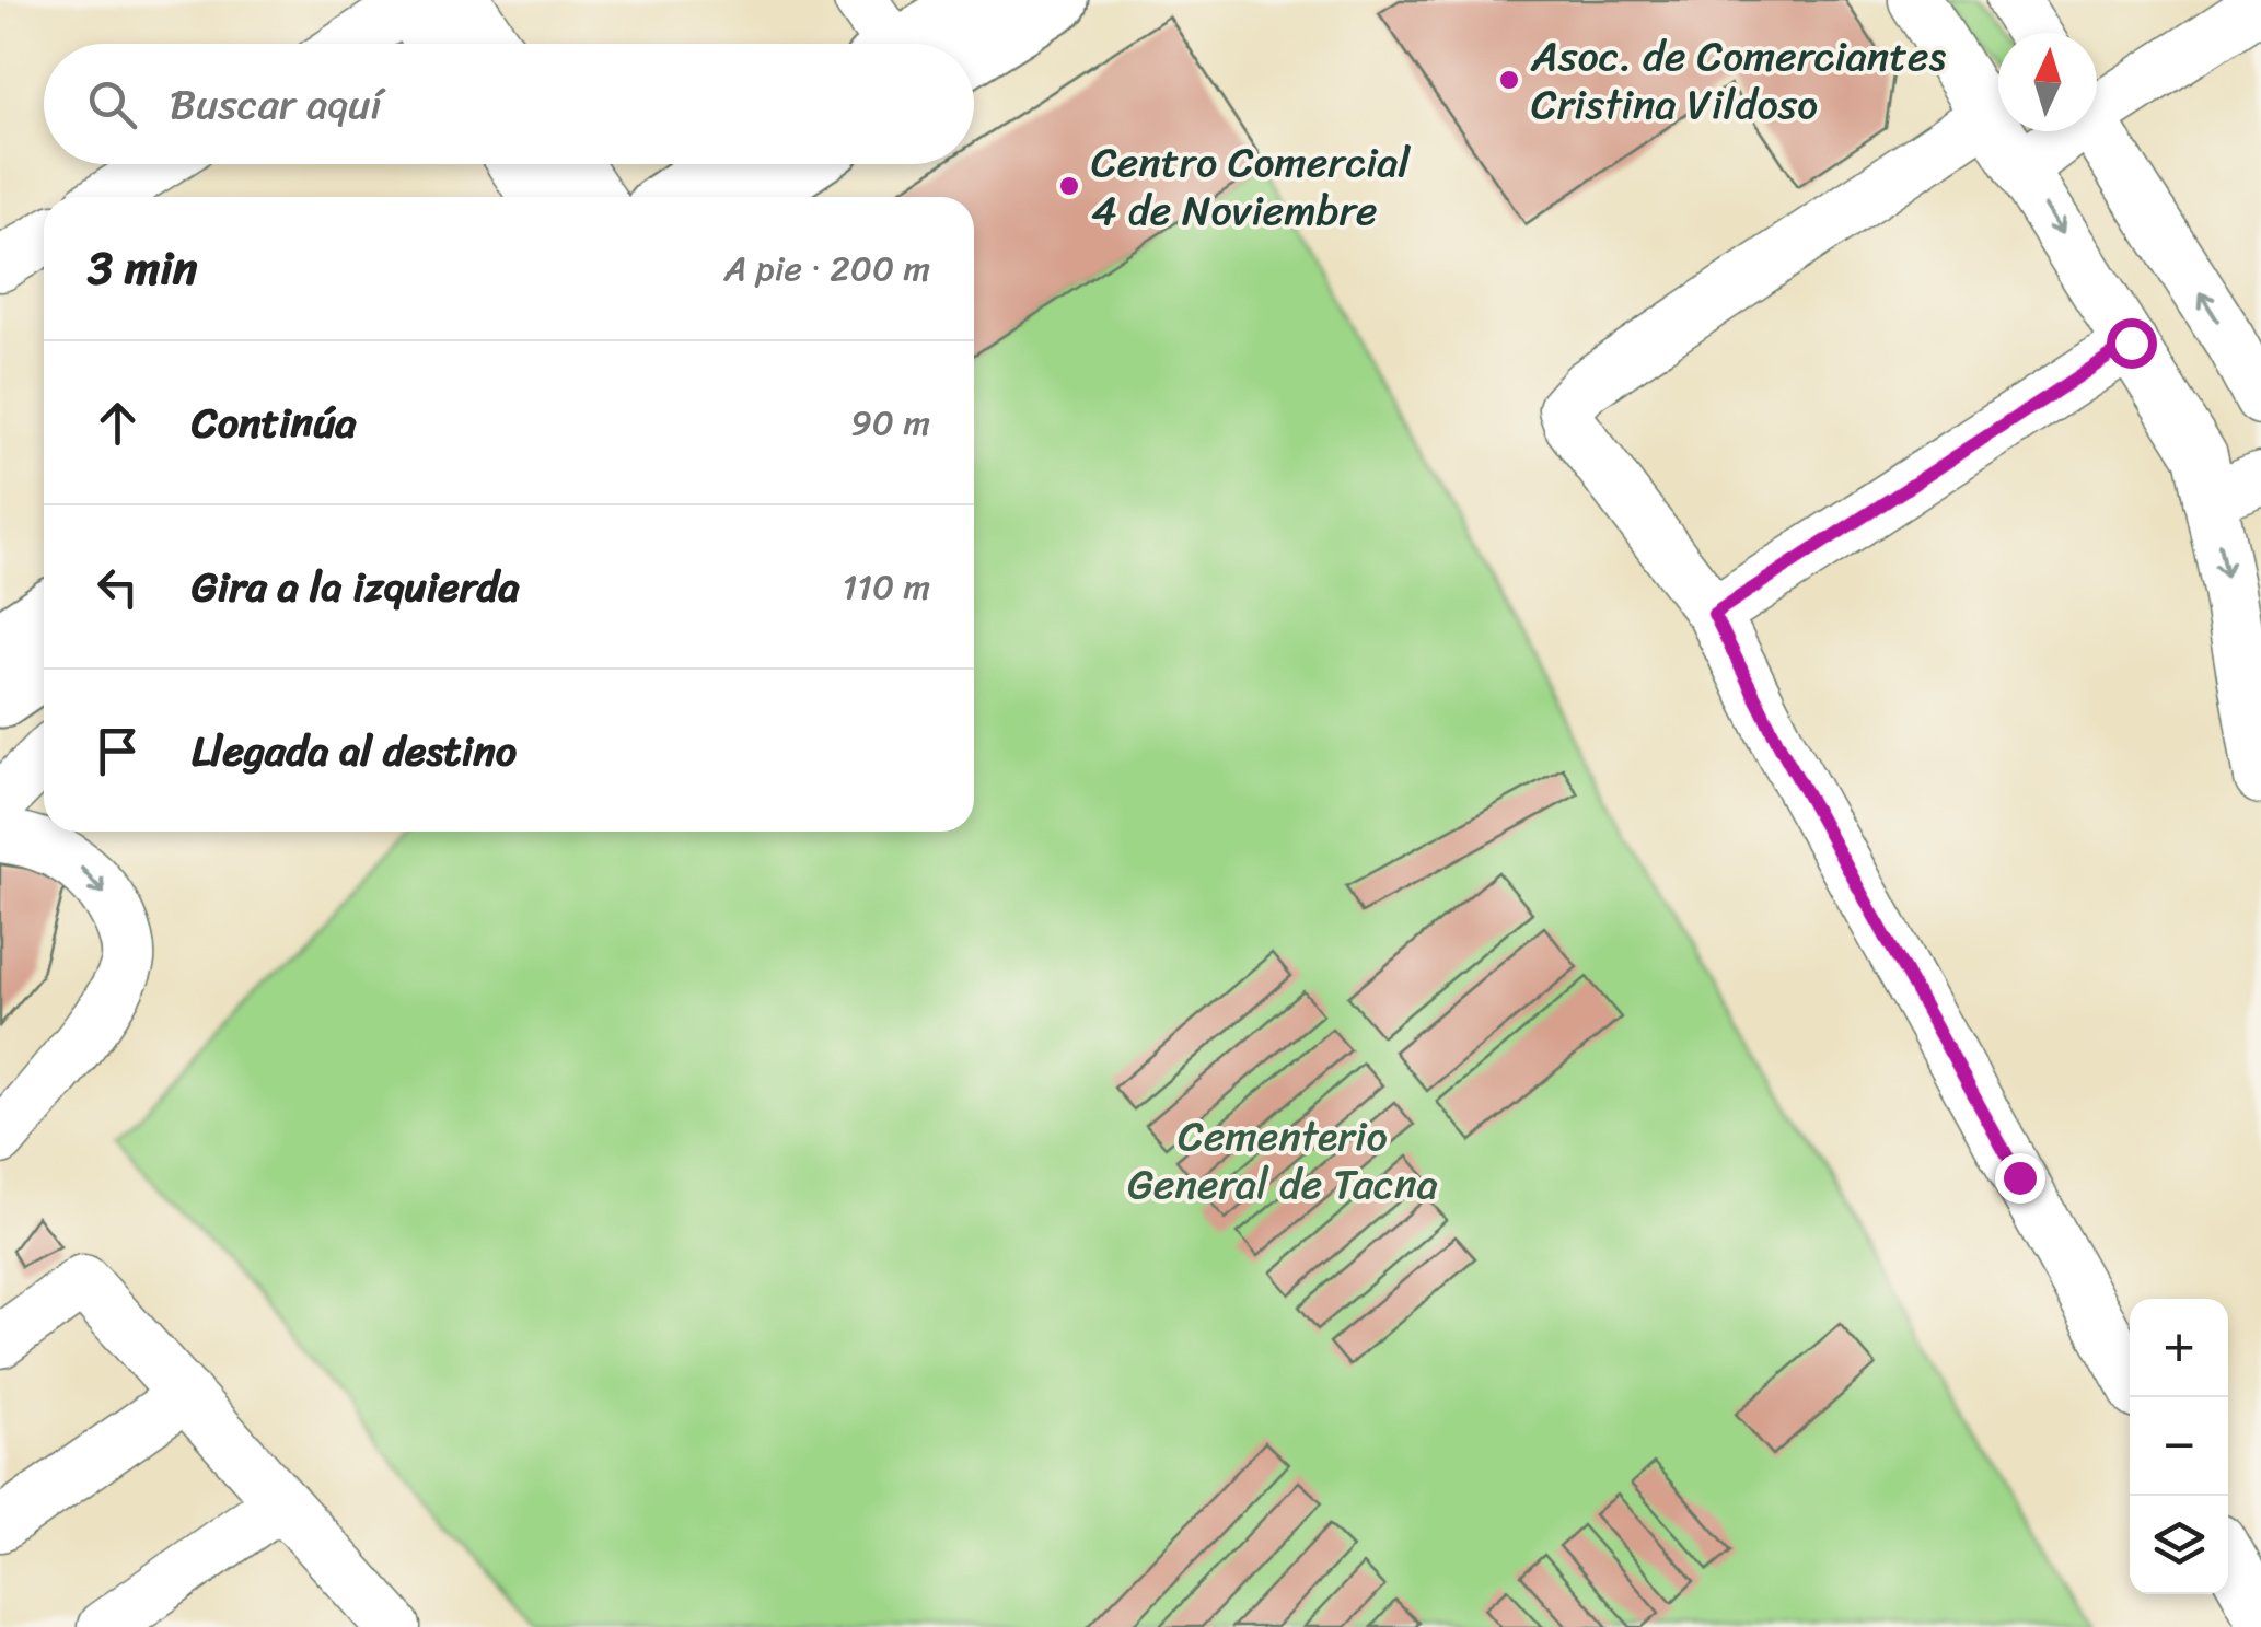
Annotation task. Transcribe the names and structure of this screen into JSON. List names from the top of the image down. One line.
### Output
{"parks":["Cementerio General de Tacna"],"places":["Asoc. de Comerciantes Cristina Vildoso","Centro Comercial 4 de Noviembre"],"north":"top","page":{"search":"Buscar aquí","heading":["3 min","A pie · 200 m"],"list":[["Continúa","90 m"],["Gira a la izquierda","110 m"],"Llegada al destino"],"map_buttons":["+","−"]}}
